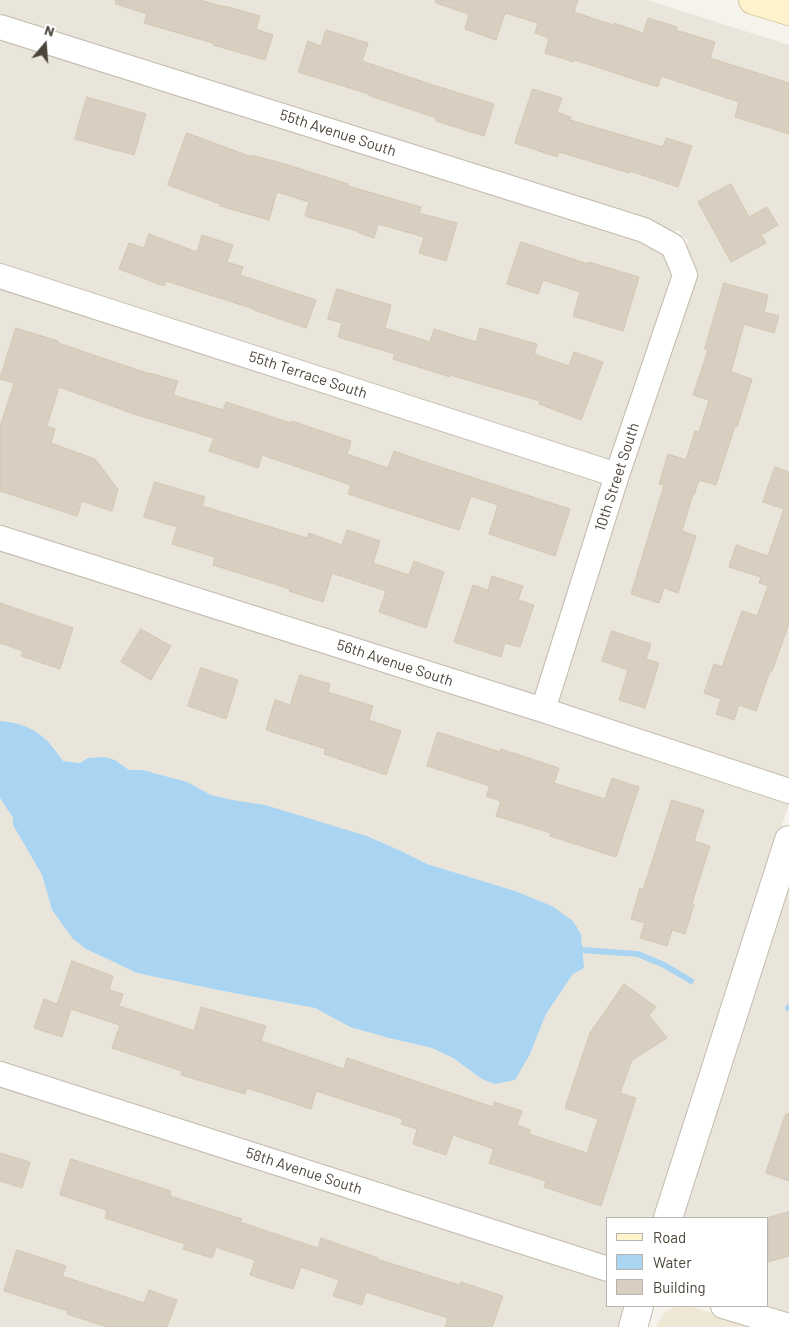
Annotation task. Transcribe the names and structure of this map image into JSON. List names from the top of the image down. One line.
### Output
{"streets":{"street":["55th Avenue South","55th Terrace South","10th Street South","56th Avenue South","58th Avenue South"]},"crossings":[["55th Avenue South","10th Street South"],["55th Terrace South","10th Street South"],["10th Street South","56th Avenue South"]],"legend":["Road","Water","Building"],"north":"top"}
